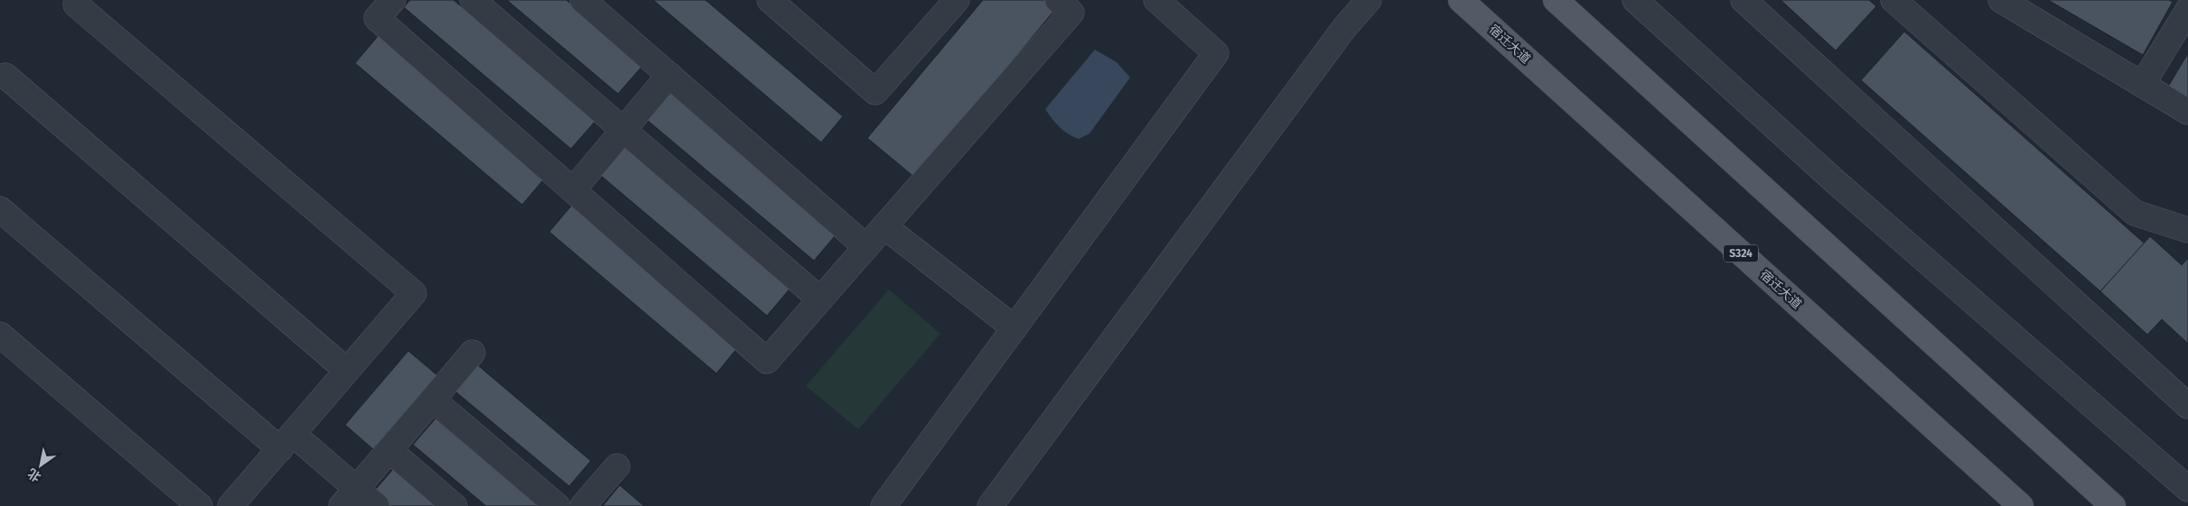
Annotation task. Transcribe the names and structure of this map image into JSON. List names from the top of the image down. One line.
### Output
{"streets":{"main road":["宿迁大道","S324"]},"north":"bottom left"}
